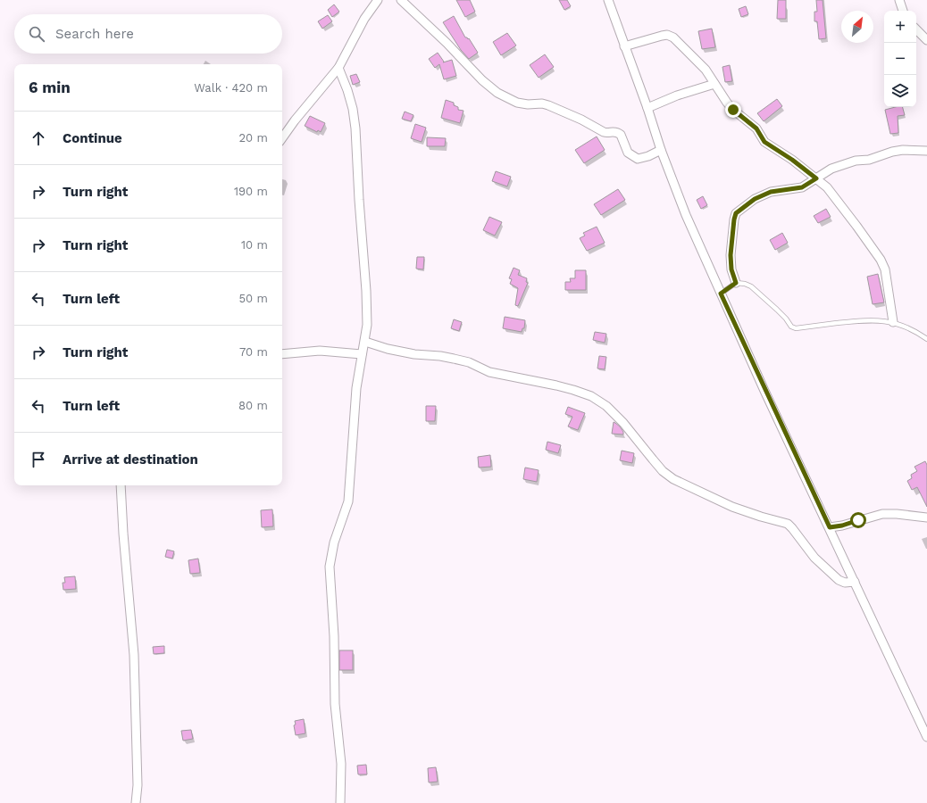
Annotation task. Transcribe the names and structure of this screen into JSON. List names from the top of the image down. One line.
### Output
{"north":"top right","page":{"map_buttons":["+","−"],"search":"Search here","heading":["6 min","Walk · 420 m"],"list":[["Continue","20 m"],["Turn right","190 m"],["Turn right","10 m"],["Turn left","50 m"],["Turn right","70 m"],["Turn left","80 m"],"Arrive at destination"]}}
